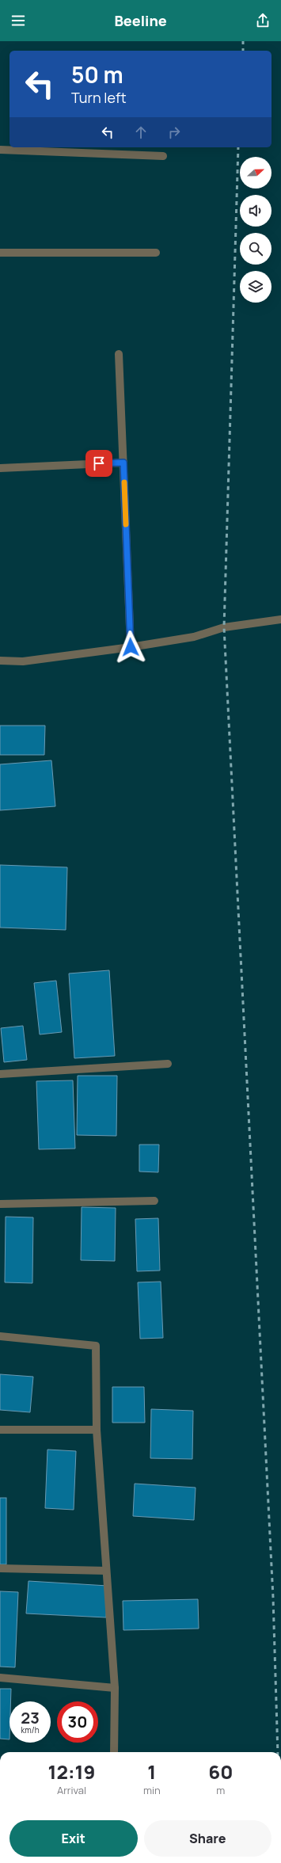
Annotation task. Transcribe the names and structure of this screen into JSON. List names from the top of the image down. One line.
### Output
{"north":"right","page":{"header":"Beeline","turn":["50 m","Turn left"],"speed":"23 km/h","limit":"30","eta":["12:19","Arrival","1","min","60","m"],"buttons":["Exit","Share"]}}
